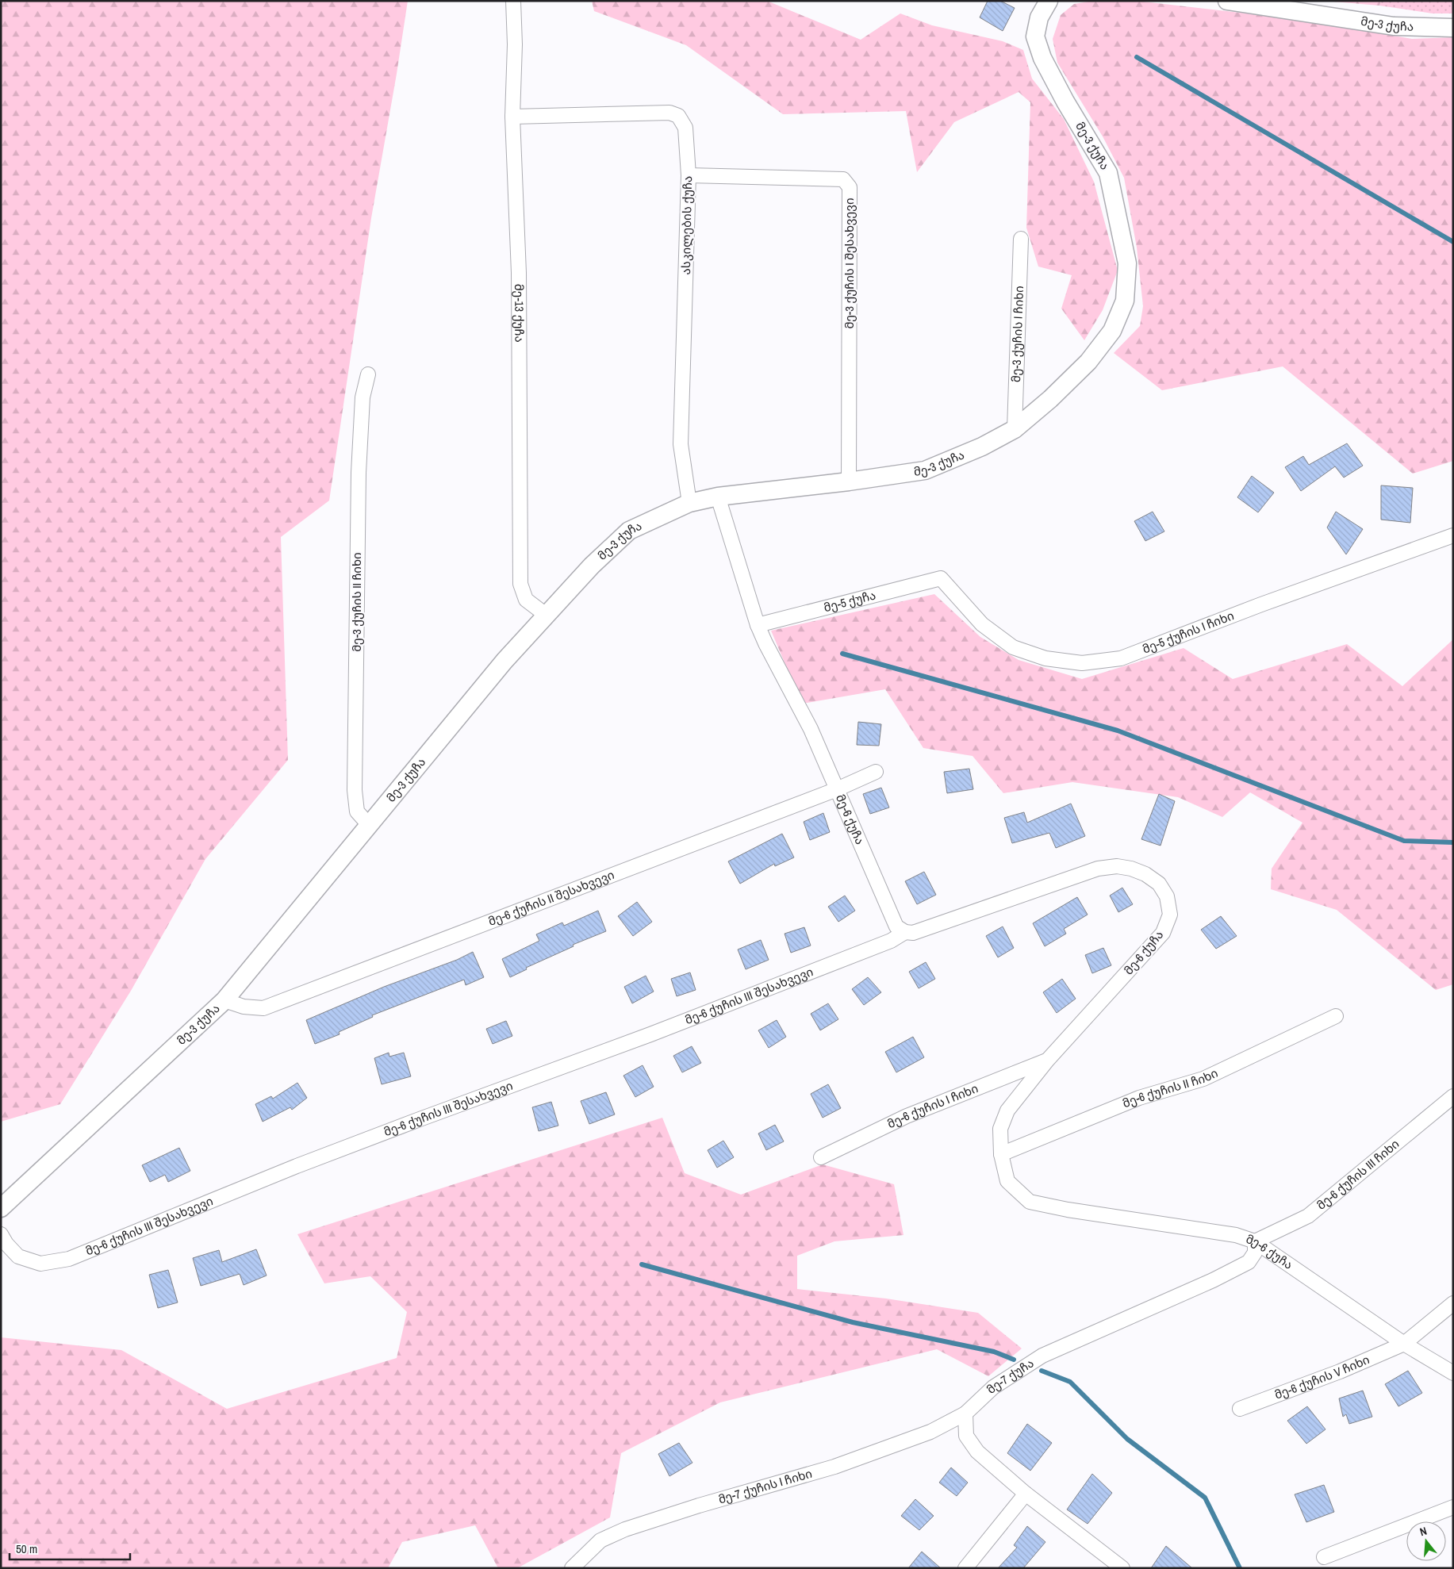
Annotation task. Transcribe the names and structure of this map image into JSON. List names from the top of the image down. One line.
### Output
{"streets":{"street":["მე-3 ქუჩა","ასკილების ქუჩა","მე-3 ქუჩის I შესახვევი","მე-13 ქუჩა","მე-3 ქუჩის I ჩიხი","მე-5 ქუჩა","მე-3 ქუჩის II ჩიხი","მე-5 ქუჩის I ჩიხი","მე-6 ქუჩა","მე-6 ქუჩის II შესახვევი","მე-6 ქუჩის III შესახვევი","მე-6 ქუჩის II ჩიხი","მე-6 ქუჩის I ჩიხი","მე-6 ქუჩის III ჩიხი","მე-7 ქუჩა","მე-6 ქუჩის V ჩიხი","მე-7 ქუჩის I ჩიხი"]},"crossings":[["მე-3 ქუჩა","ასკილების ქუჩა"],["მე-3 ქუჩა","მე-3 ქუჩის I შესახვევი"],["მე-3 ქუჩა","მე-13 ქუჩა"],["მე-3 ქუჩა","მე-3 ქუჩის I ჩიხი"],["მე-3 ქუჩა","მე-3 ქუჩის II ჩიხი"],["მე-3 ქუჩა","მე-6 ქუჩა"],["მე-3 ქუჩა","მე-6 ქუჩის II შესახვევი"],["ასკილების ქუჩა","მე-3 ქუჩის I შესახვევი"],["ასკილების ქუჩა","მე-13 ქუჩა"],["მე-5 ქუჩა","მე-5 ქუჩის I ჩიხი"],["მე-5 ქუჩა","მე-6 ქუჩა"],["მე-6 ქუჩა","მე-6 ქუჩის II შესახვევი"],["მე-6 ქუჩა","მე-6 ქუჩის III შესახვევი"],["მე-6 ქუჩა","მე-6 ქუჩის II ჩიხი"],["მე-6 ქუჩა","მე-6 ქუჩის I ჩიხი"],["მე-6 ქუჩა","მე-6 ქუჩის III ჩიხი"],["მე-6 ქუჩა","მე-7 ქუჩა"],["მე-6 ქუჩა","მე-6 ქუჩის V ჩიხი"],["მე-6 ქუჩის III ჩიხი","მე-7 ქუჩა"],["მე-7 ქუჩა","მე-7 ქუჩის I ჩიხი"]],"scale_bar":"50 m","north":"top"}
